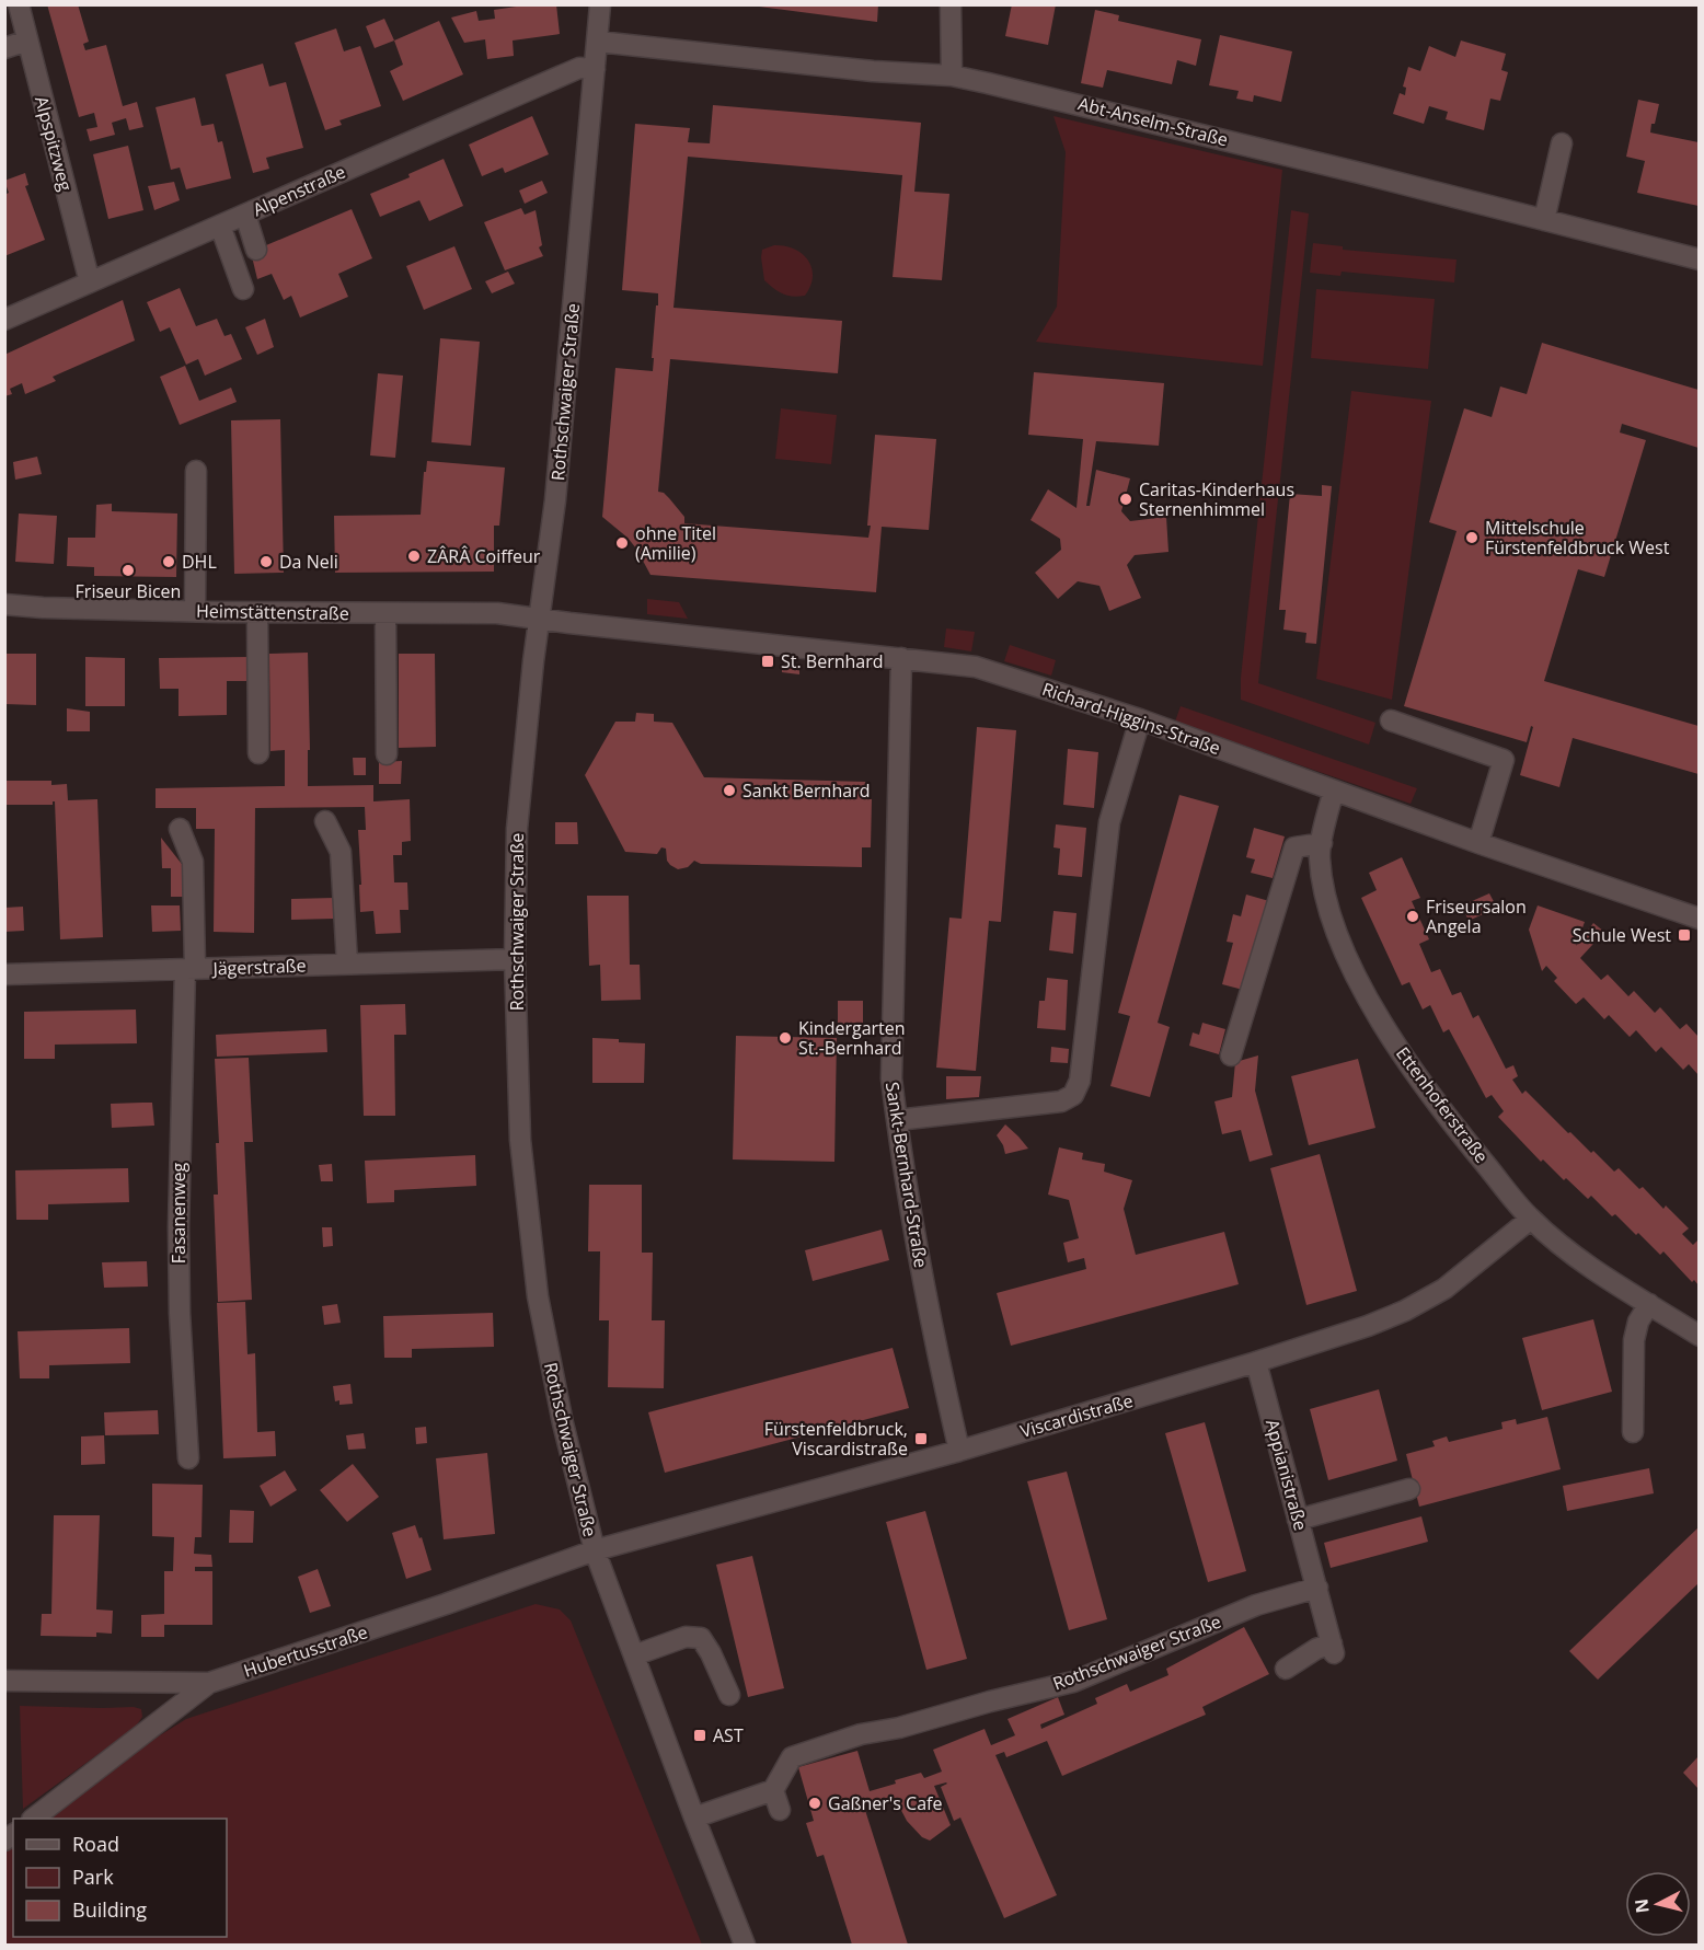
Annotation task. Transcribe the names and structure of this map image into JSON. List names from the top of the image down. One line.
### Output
{"streets":{"street":["Abt-Anselm-Straße","Alpspitzweg","Alpenstraße","Rothschwaiger Straße","Heimstättenstraße","Richard-Higgins-Straße","Jägerstraße","Ettenhoferstraße","Sankt-Bernhard-Straße","Fasanenweg","Viscardistraße","Appianistraße","Hubertusstraße"]},"crossings":[["Abt-Anselm-Straße","Rothschwaiger Straße"],["Alpspitzweg","Alpenstraße"],["Alpenstraße","Rothschwaiger Straße"],["Rothschwaiger Straße","Heimstättenstraße"],["Rothschwaiger Straße","Richard-Higgins-Straße"],["Rothschwaiger Straße","Jägerstraße"],["Rothschwaiger Straße","Viscardistraße"],["Rothschwaiger Straße","Appianistraße"],["Rothschwaiger Straße","Hubertusstraße"],["Heimstättenstraße","Richard-Higgins-Straße"],["Richard-Higgins-Straße","Ettenhoferstraße"],["Richard-Higgins-Straße","Sankt-Bernhard-Straße"],["Jägerstraße","Fasanenweg"],["Ettenhoferstraße","Viscardistraße"],["Sankt-Bernhard-Straße","Viscardistraße"],["Viscardistraße","Appianistraße"],["Viscardistraße","Hubertusstraße"]],"places":{"other":["Caritas-Kinderhaus Sternenhimmel","Mittelschule Fürstenfeldbruck West","ohne Titel (Amilie)","ZÂRÂ Coiffeur","DHL","Da Neli","Friseur Bicen","Sankt Bernhard","Friseursalon Angela","Kindergarten St.-Bernhard","Gaßner's Cafe"],"transit":["St. Bernhard","Schule West","Fürstenfeldbruck, Viscardistraße","AST"]},"legend":["Road","Park","Building"],"north":"left"}
